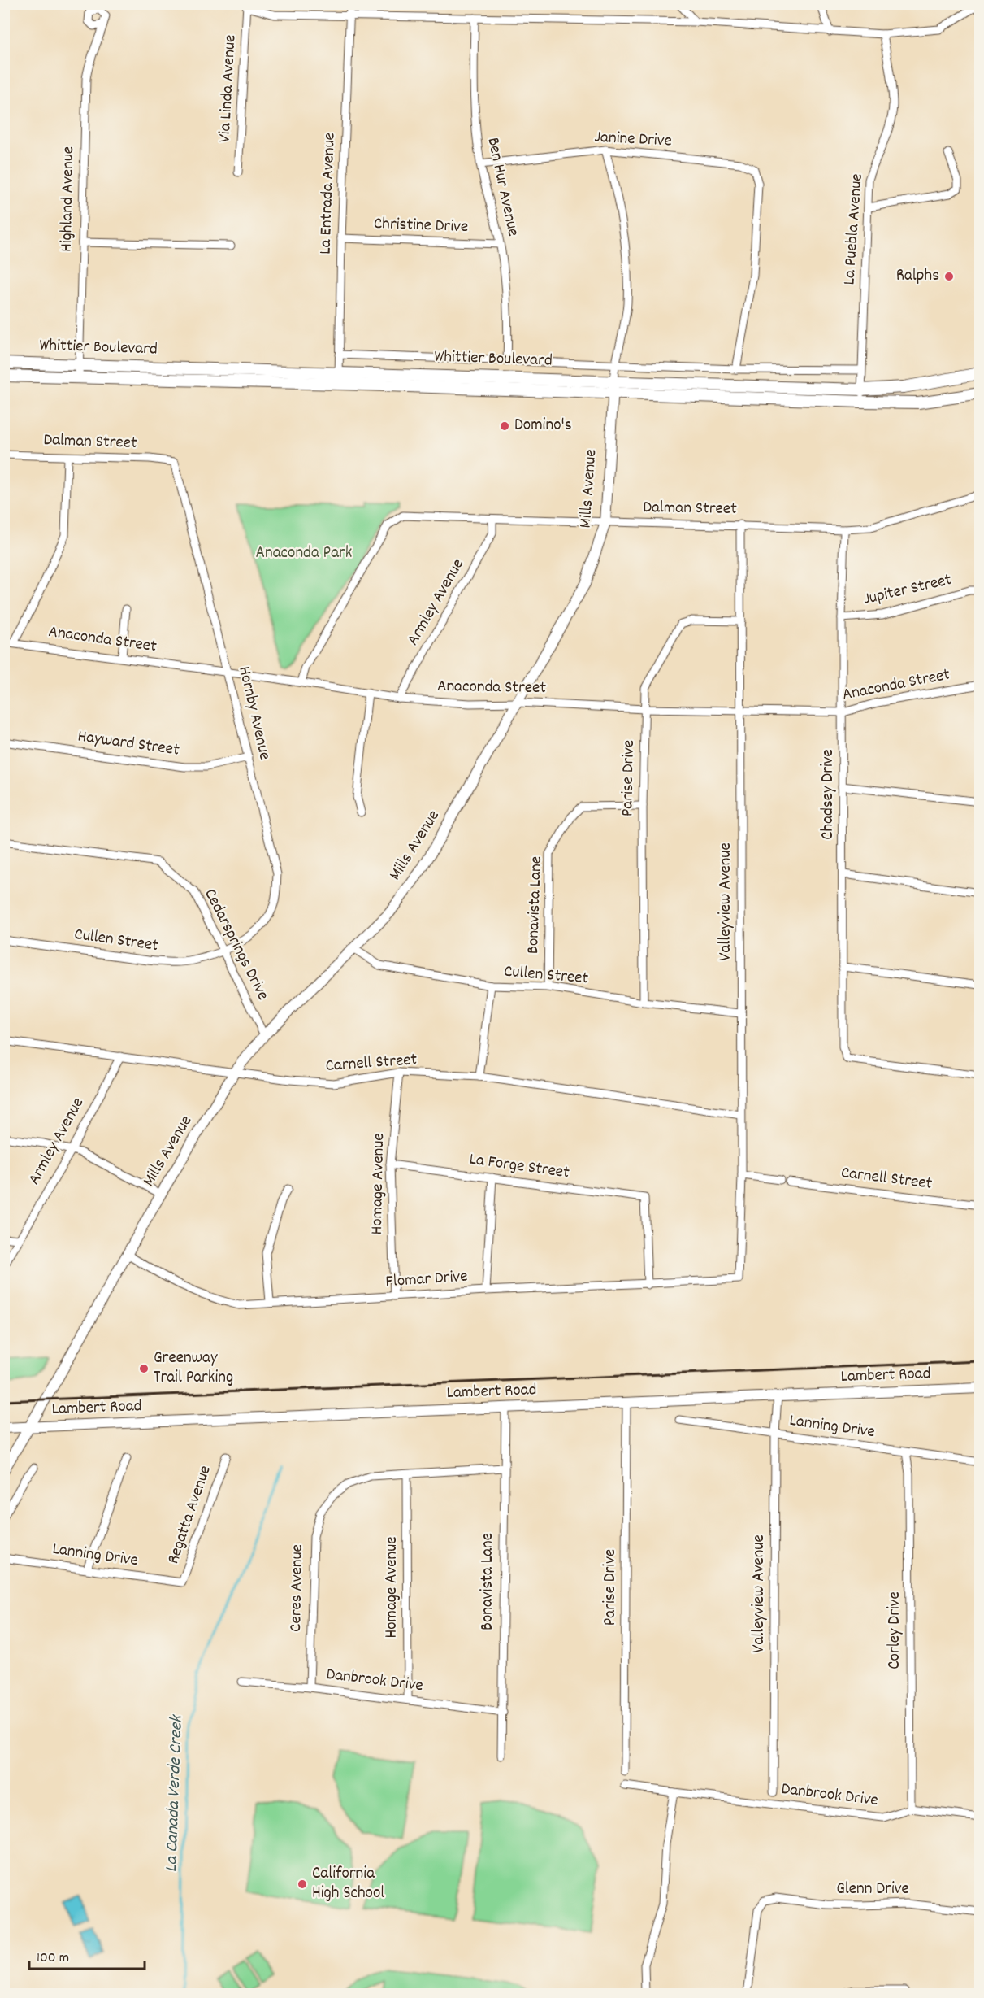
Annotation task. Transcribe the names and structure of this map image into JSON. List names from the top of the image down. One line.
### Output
{"streets":{"main road":["Whittier Boulevard"],"street":["Via Linda Avenue","Janine Drive","Ben Hur Avenue","La Entrada Avenue","Highland Avenue","Christine Drive","La Puebla Avenue","Dalman Street","Mills Avenue","Jupiter Street","Armley Avenue","Anaconda Street","Hornby Avenue","Hayward Street","Parise Drive","Chadsey Drive","Valleyview Avenue","Bonavista Lane","Cullen Street","Cedarsprings Drive","Carnell Street","La Forge Street","Homage Avenue","Flomar Drive","Lambert Road","Lanning Drive","Regatta Avenue","Ceres Avenue","Corley Drive","Danbrook Drive","Glenn Drive"]},"crossings":[["Janine Drive","Ben Hur Avenue"],["Janine Drive","Whittier Boulevard"],["Janine Drive","Mills Avenue"],["Ben Hur Avenue","Christine Drive"],["Ben Hur Avenue","Whittier Boulevard"],["La Entrada Avenue","Christine Drive"],["La Entrada Avenue","Whittier Boulevard"],["Highland Avenue","Whittier Boulevard"],["La Puebla Avenue","Whittier Boulevard"],["Whittier Boulevard","Mills Avenue"],["Dalman Street","Mills Avenue"],["Dalman Street","Armley Avenue"],["Dalman Street","Anaconda Street"],["Dalman Street","Hornby Avenue"],["Dalman Street","Chadsey Drive"],["Dalman Street","Valleyview Avenue"],["Mills Avenue","Anaconda Street"],["Mills Avenue","Cullen Street"],["Mills Avenue","Cedarsprings Drive"],["Mills Avenue","Carnell Street"],["Mills Avenue","Flomar Drive"],["Mills Avenue","Lambert Road"],["Jupiter Street","Chadsey Drive"],["Armley Avenue","Anaconda Street"],["Armley Avenue","Carnell Street"],["Anaconda Street","Hornby Avenue"],["Anaconda Street","Parise Drive"],["Anaconda Street","Chadsey Drive"],["Anaconda Street","Valleyview Avenue"],["Hornby Avenue","Hayward Street"],["Hornby Avenue","Cullen Street"],["Hornby Avenue","Cedarsprings Drive"],["Parise Drive","Valleyview Avenue"],["Parise Drive","Bonavista Lane"],["Parise Drive","Cullen Street"],["Parise Drive","Lambert Road"],["Valleyview Avenue","Cullen Street"],["Valleyview Avenue","Carnell Street"],["Valleyview Avenue","Flomar Drive"],["Valleyview Avenue","Lambert Road"],["Valleyview Avenue","Lanning Drive"],["Bonavista Lane","Cullen Street"],["Bonavista Lane","Lambert Road"],["Bonavista Lane","Danbrook Drive"],["Cullen Street","Cedarsprings Drive"],["Carnell Street","Homage Avenue"],["La Forge Street","Homage Avenue"],["La Forge Street","Flomar Drive"],["Homage Avenue","Flomar Drive"],["Homage Avenue","Ceres Avenue"],["Homage Avenue","Danbrook Drive"],["Lanning Drive","Regatta Avenue"],["Lanning Drive","Corley Drive"],["Ceres Avenue","Danbrook Drive"],["Corley Drive","Danbrook Drive"]],"water":["La Canada Verde Creek"],"parks":["Anaconda Park"],"places":["Ralphs","Domino's","Greenway Trail Parking","California High School"],"scale_bar":"100 m"}
